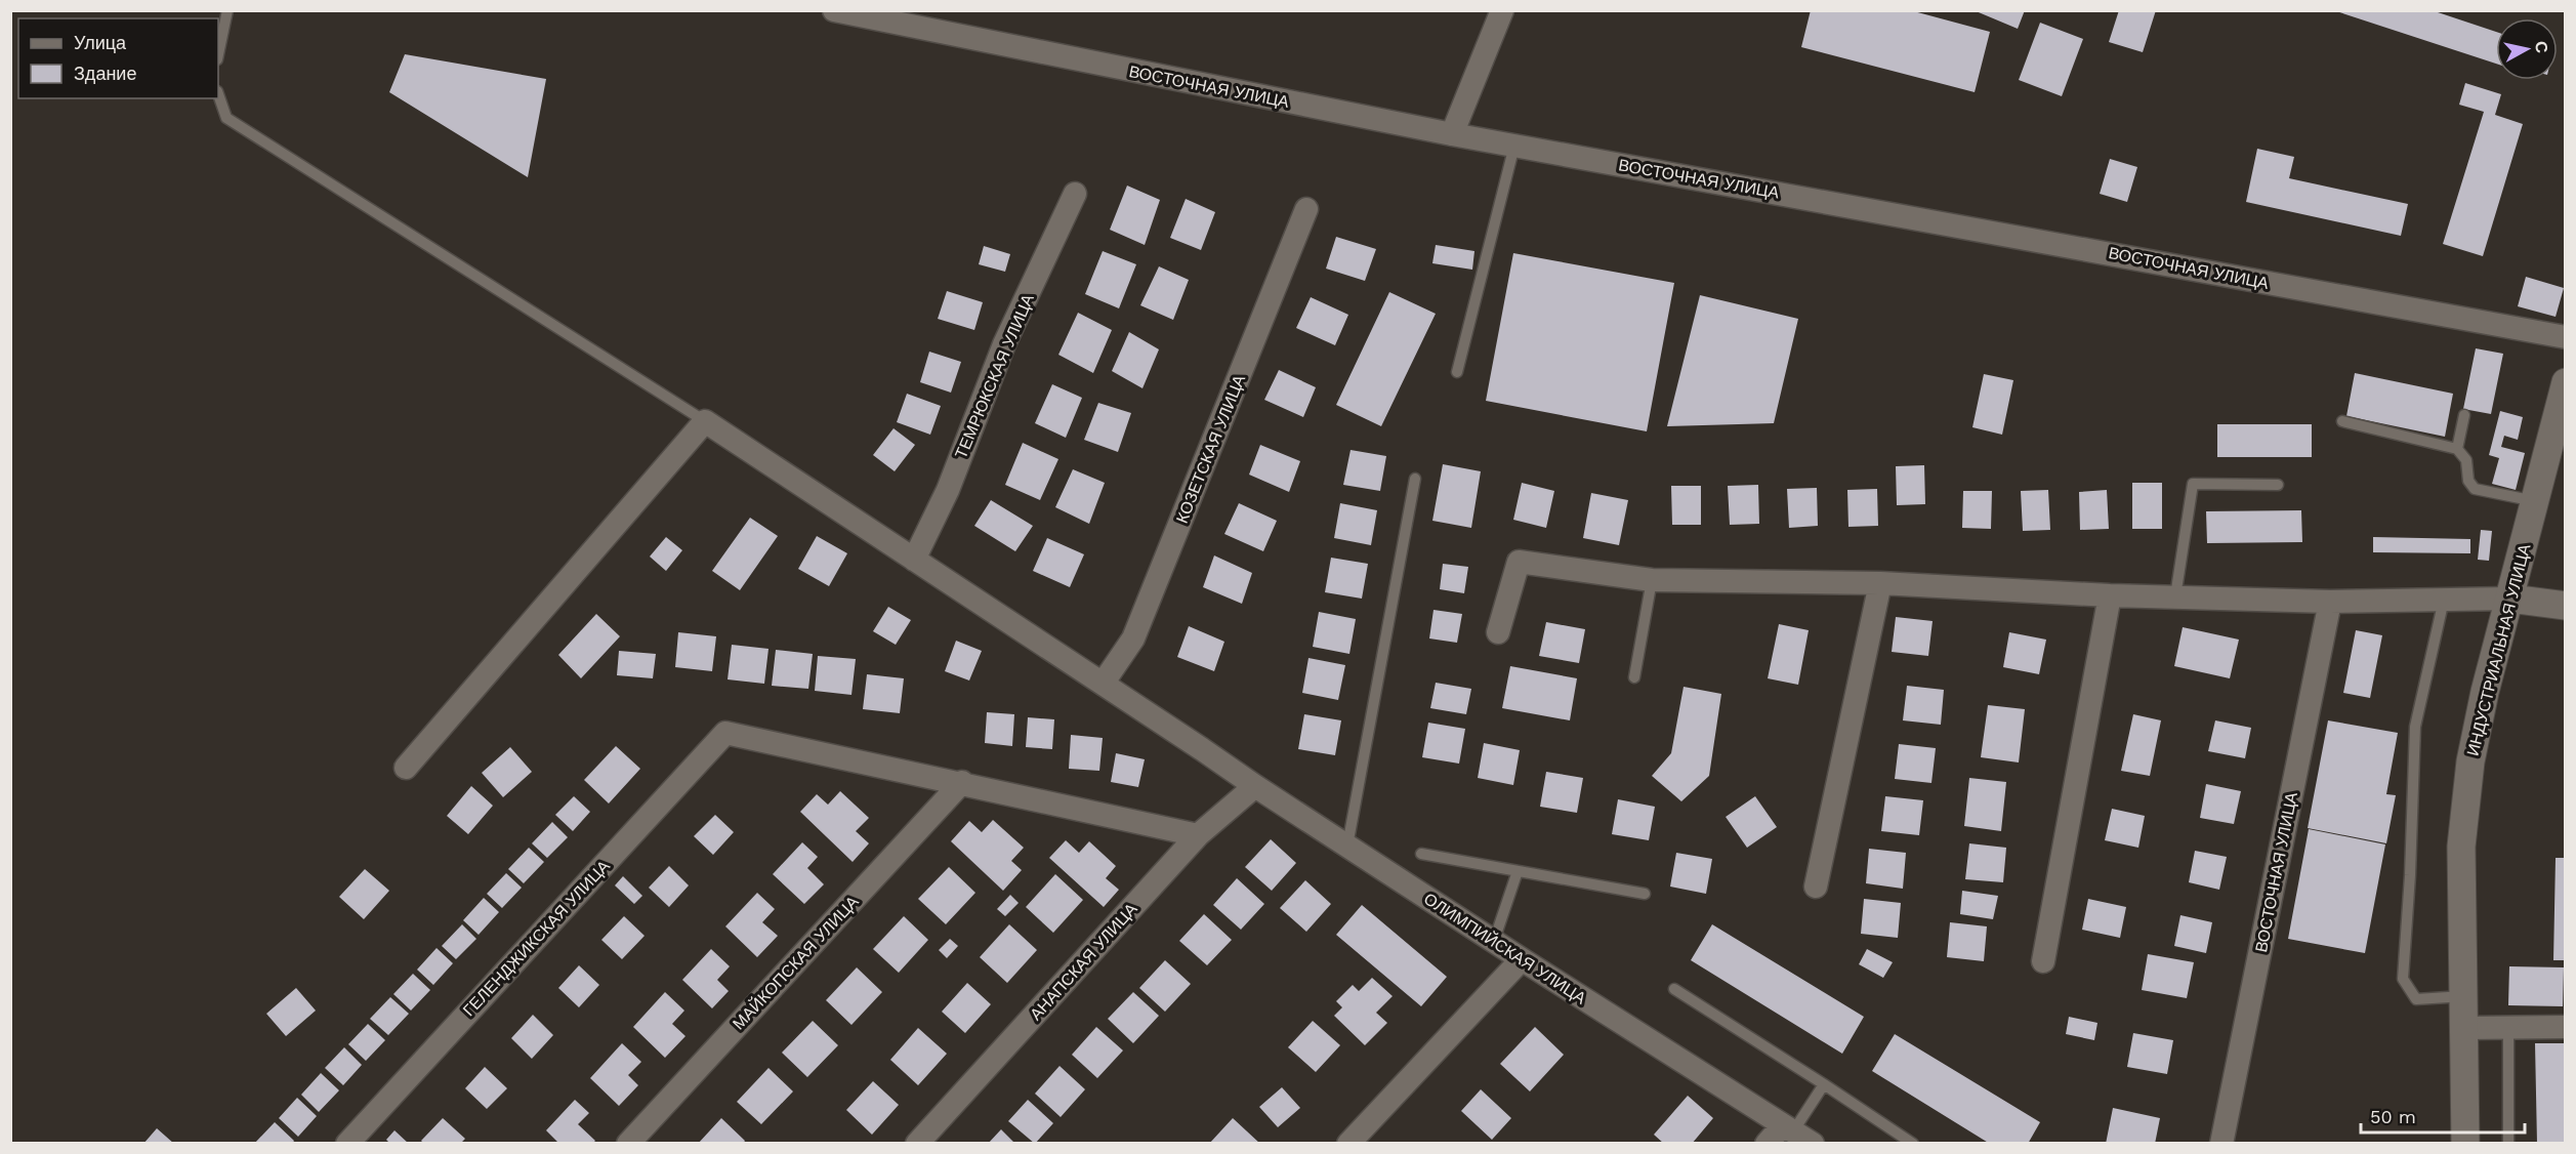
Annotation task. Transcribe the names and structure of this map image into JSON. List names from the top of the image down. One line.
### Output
{"streets":{"street":["ВОСТОЧНАЯ УЛИЦА","ТЕМРЮКСКАЯ УЛИЦА","КОЗЕТСКАЯ УЛИЦА","ИНДУСТРИАЛЬНАЯ УЛИЦА","ГЕЛЕНДЖИКСКАЯ УЛИЦА","ОЛИМПИЙСКАЯ УЛИЦА","АНАПСКАЯ УЛИЦА","МАЙКОПСКАЯ УЛИЦА"]},"crossings":[["ТЕМРЮКСКАЯ УЛИЦА","ОЛИМПИЙСКАЯ УЛИЦА"],["КОЗЕТСКАЯ УЛИЦА","ОЛИМПИЙСКАЯ УЛИЦА"],["ГЕЛЕНДЖИКСКАЯ УЛИЦА","МАЙКОПСКАЯ УЛИЦА"],["ОЛИМПИЙСКАЯ УЛИЦА","АНАПСКАЯ УЛИЦА"]],"legend":["Улица","Здание"],"scale_bar":"50 m","north":"right"}
